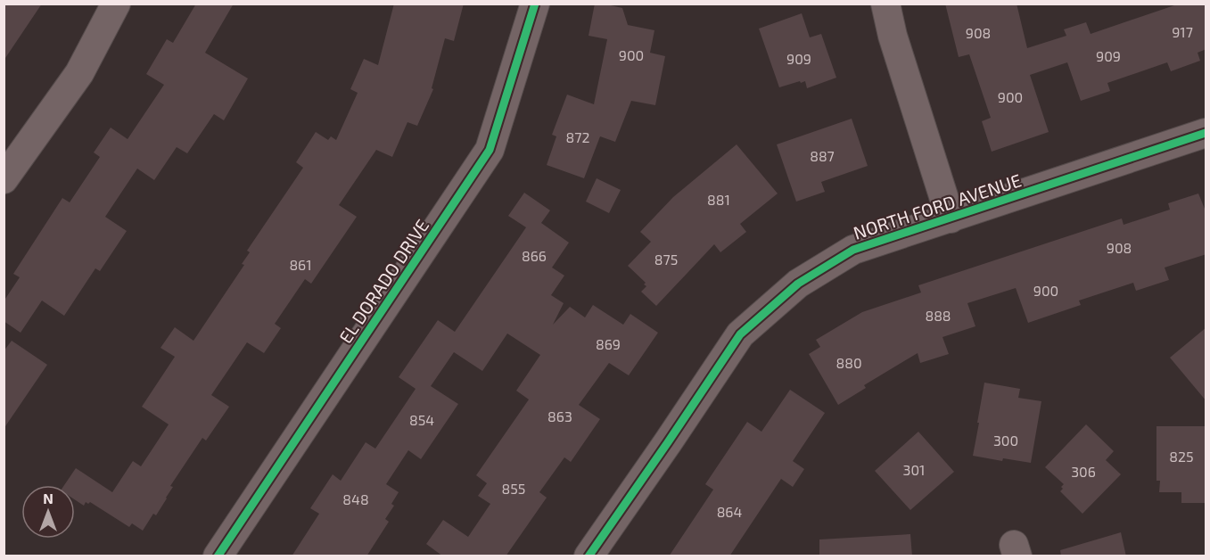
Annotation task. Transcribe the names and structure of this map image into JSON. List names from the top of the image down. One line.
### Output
{"streets":{"street":["NORTH FORD AVENUE","EL DORADO DRIVE"]},"house_numbers":["917","908","900","909","909","900","872","887","881","908","866","875","861","900","888","869","880","863","854","300","825","301","306","855","848","864"],"north":"top"}
